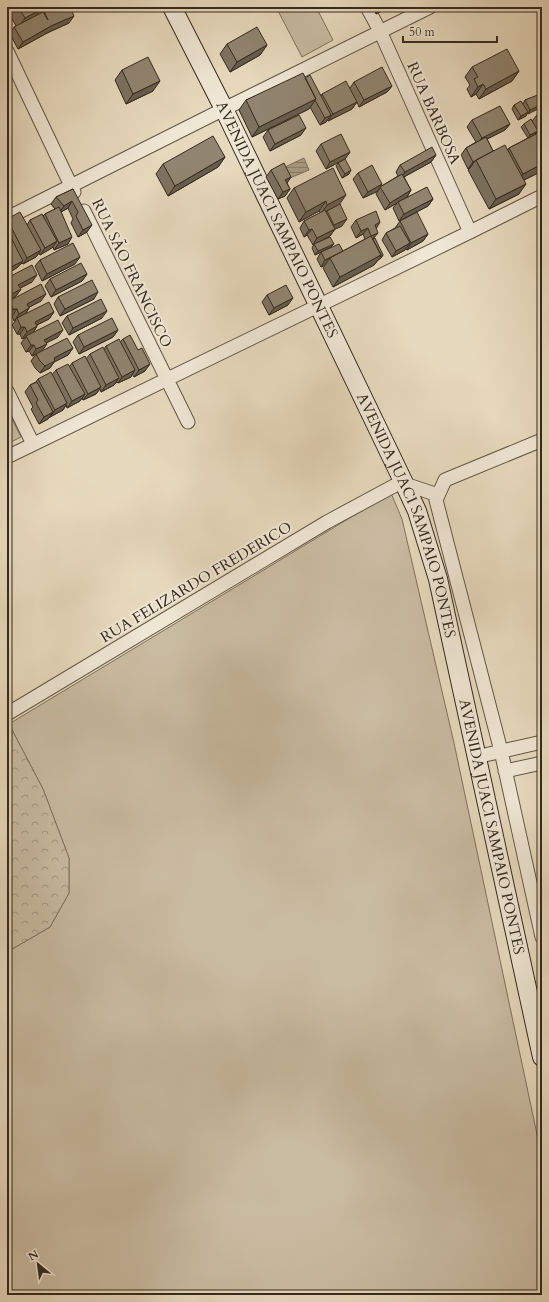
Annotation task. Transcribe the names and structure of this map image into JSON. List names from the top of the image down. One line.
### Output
{"streets":{"main road":["AVENIDA JUACI SAMPAIO PONTES"],"street":["RUA BARBOSA","RUA SÃO FRANCISCO","RUA FELIZARDO FREDERICO"]},"crossings":[["AVENIDA JUACI SAMPAIO PONTES","RUA FELIZARDO FREDERICO"]],"scale_bar":"50 m","north":"top left"}
